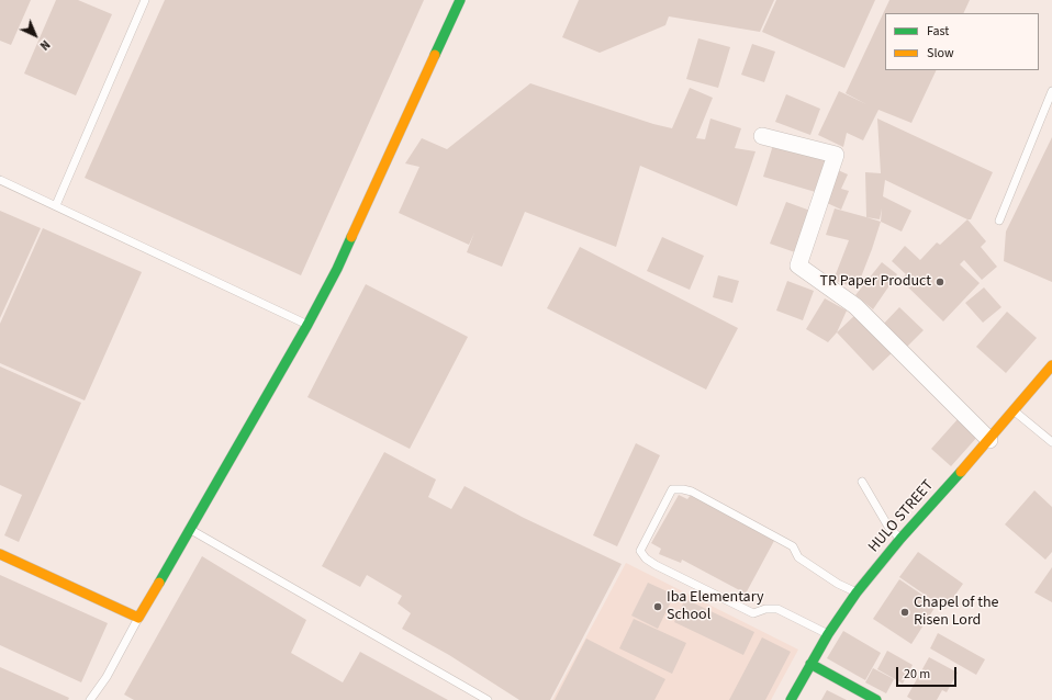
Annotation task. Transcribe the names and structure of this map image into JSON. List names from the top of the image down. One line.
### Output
{"streets":{"street":["HULO STREET"]},"places":["TR Paper Product","Iba Elementary School","Chapel of the Risen Lord"],"legend":["Fast","Slow"],"scale_bar":"20 m","north":"bottom right"}
